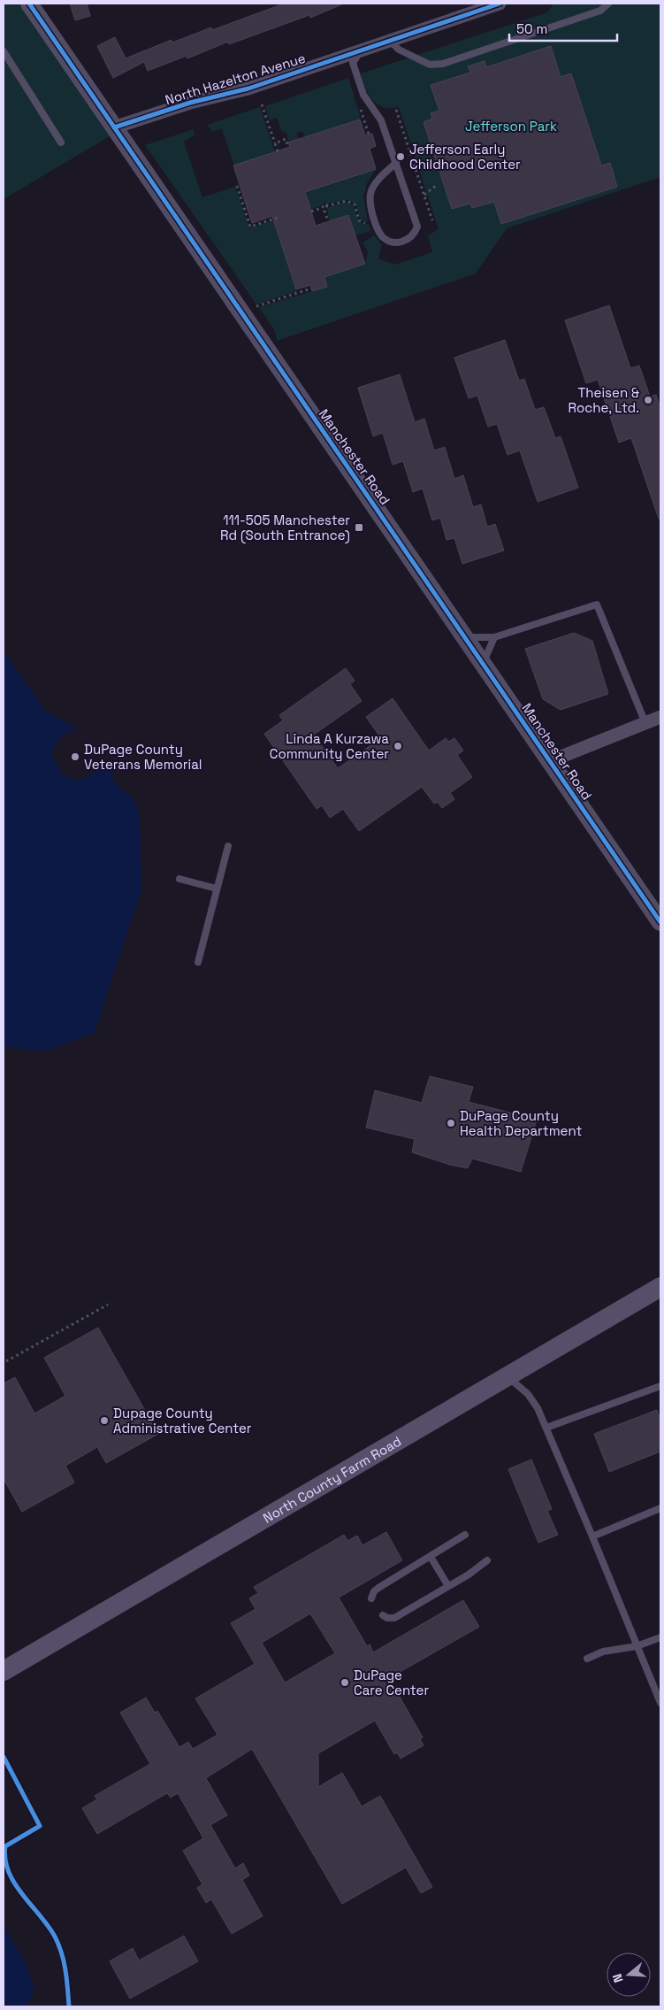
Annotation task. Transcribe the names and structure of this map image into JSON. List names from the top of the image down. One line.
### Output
{"streets":{"main road":["North County Farm Road"],"street":["North Hazelton Avenue","Manchester Road"]},"crossings":[["North Hazelton Avenue","Manchester Road"]],"parks":["Jefferson Park"],"places":{"other":["Jefferson Early Childhood Center","Theisen & Roche, Ltd.","Linda A Kurzawa Community Center","DuPage County Veterans Memorial","DuPage County Health Department","Dupage County Administrative Center","DuPage Care Center"],"transit":["111-505 Manchester Rd (South Entrance)"]},"scale_bar":"50 m","north":"left"}
